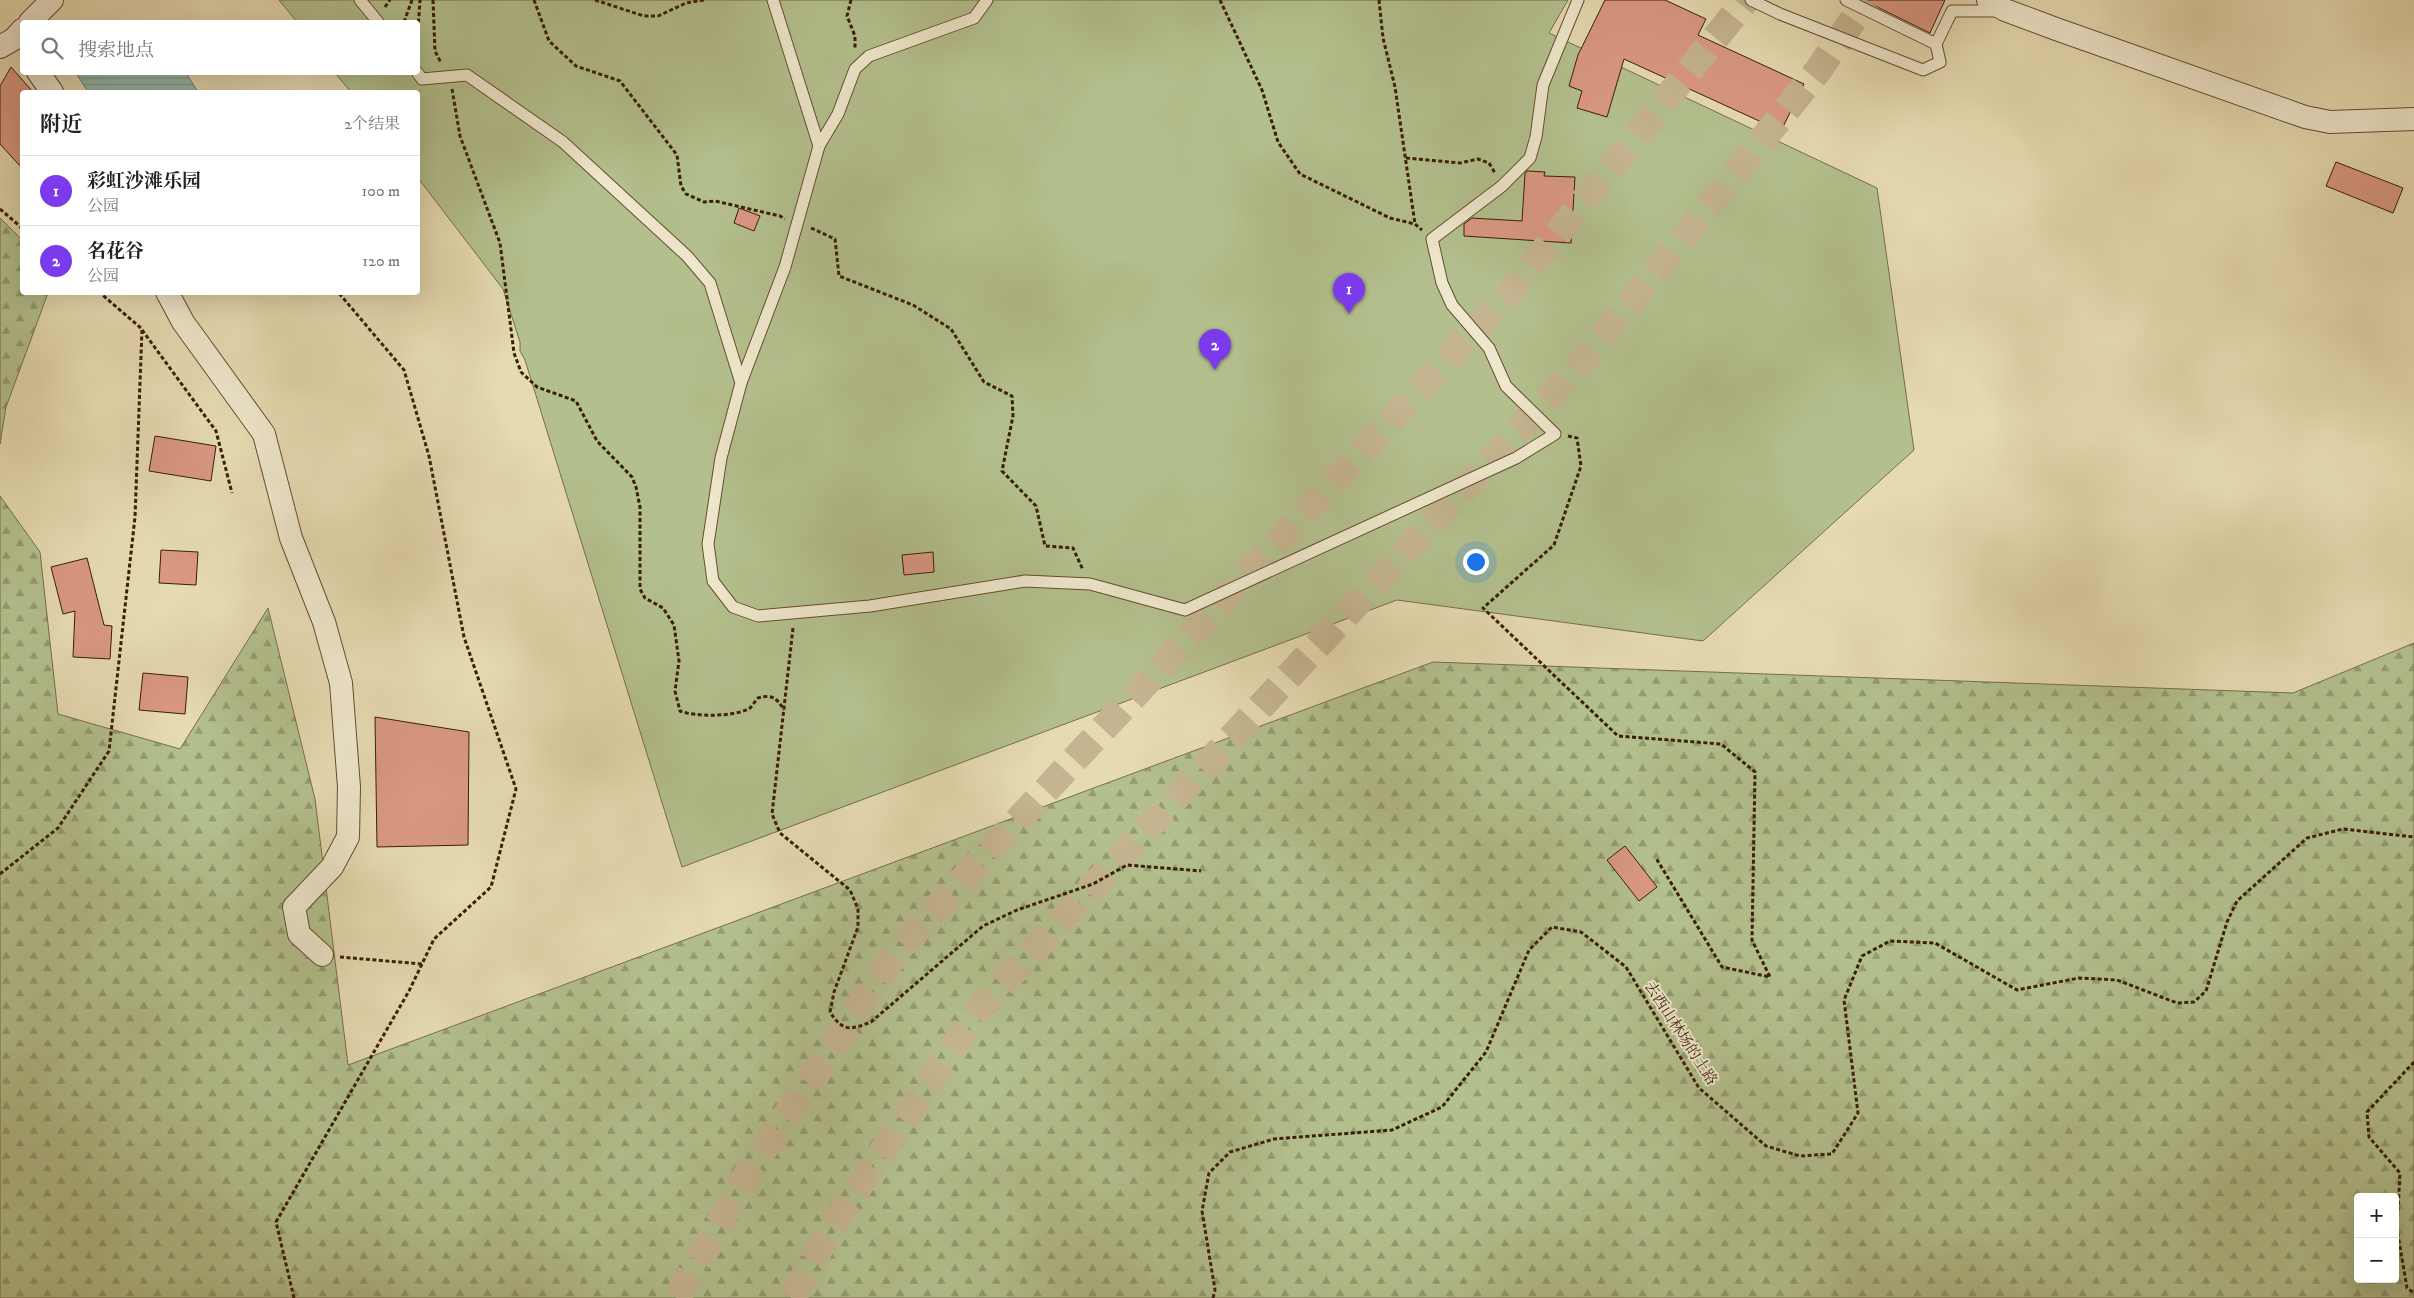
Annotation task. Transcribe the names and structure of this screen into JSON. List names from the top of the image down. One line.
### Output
{"streets":{"path":["去西山林场的土路"]},"page":{"search":"搜索地点","heading":["附近","2个结果"],"list":[{"mark":"1","name":"彩虹沙滩乐园","note":"公园","value":"100 m"},{"mark":"2","name":"名花谷","note":"公园","value":"120 m"}],"pins":["1","2"],"map_buttons":["+","−"]}}
